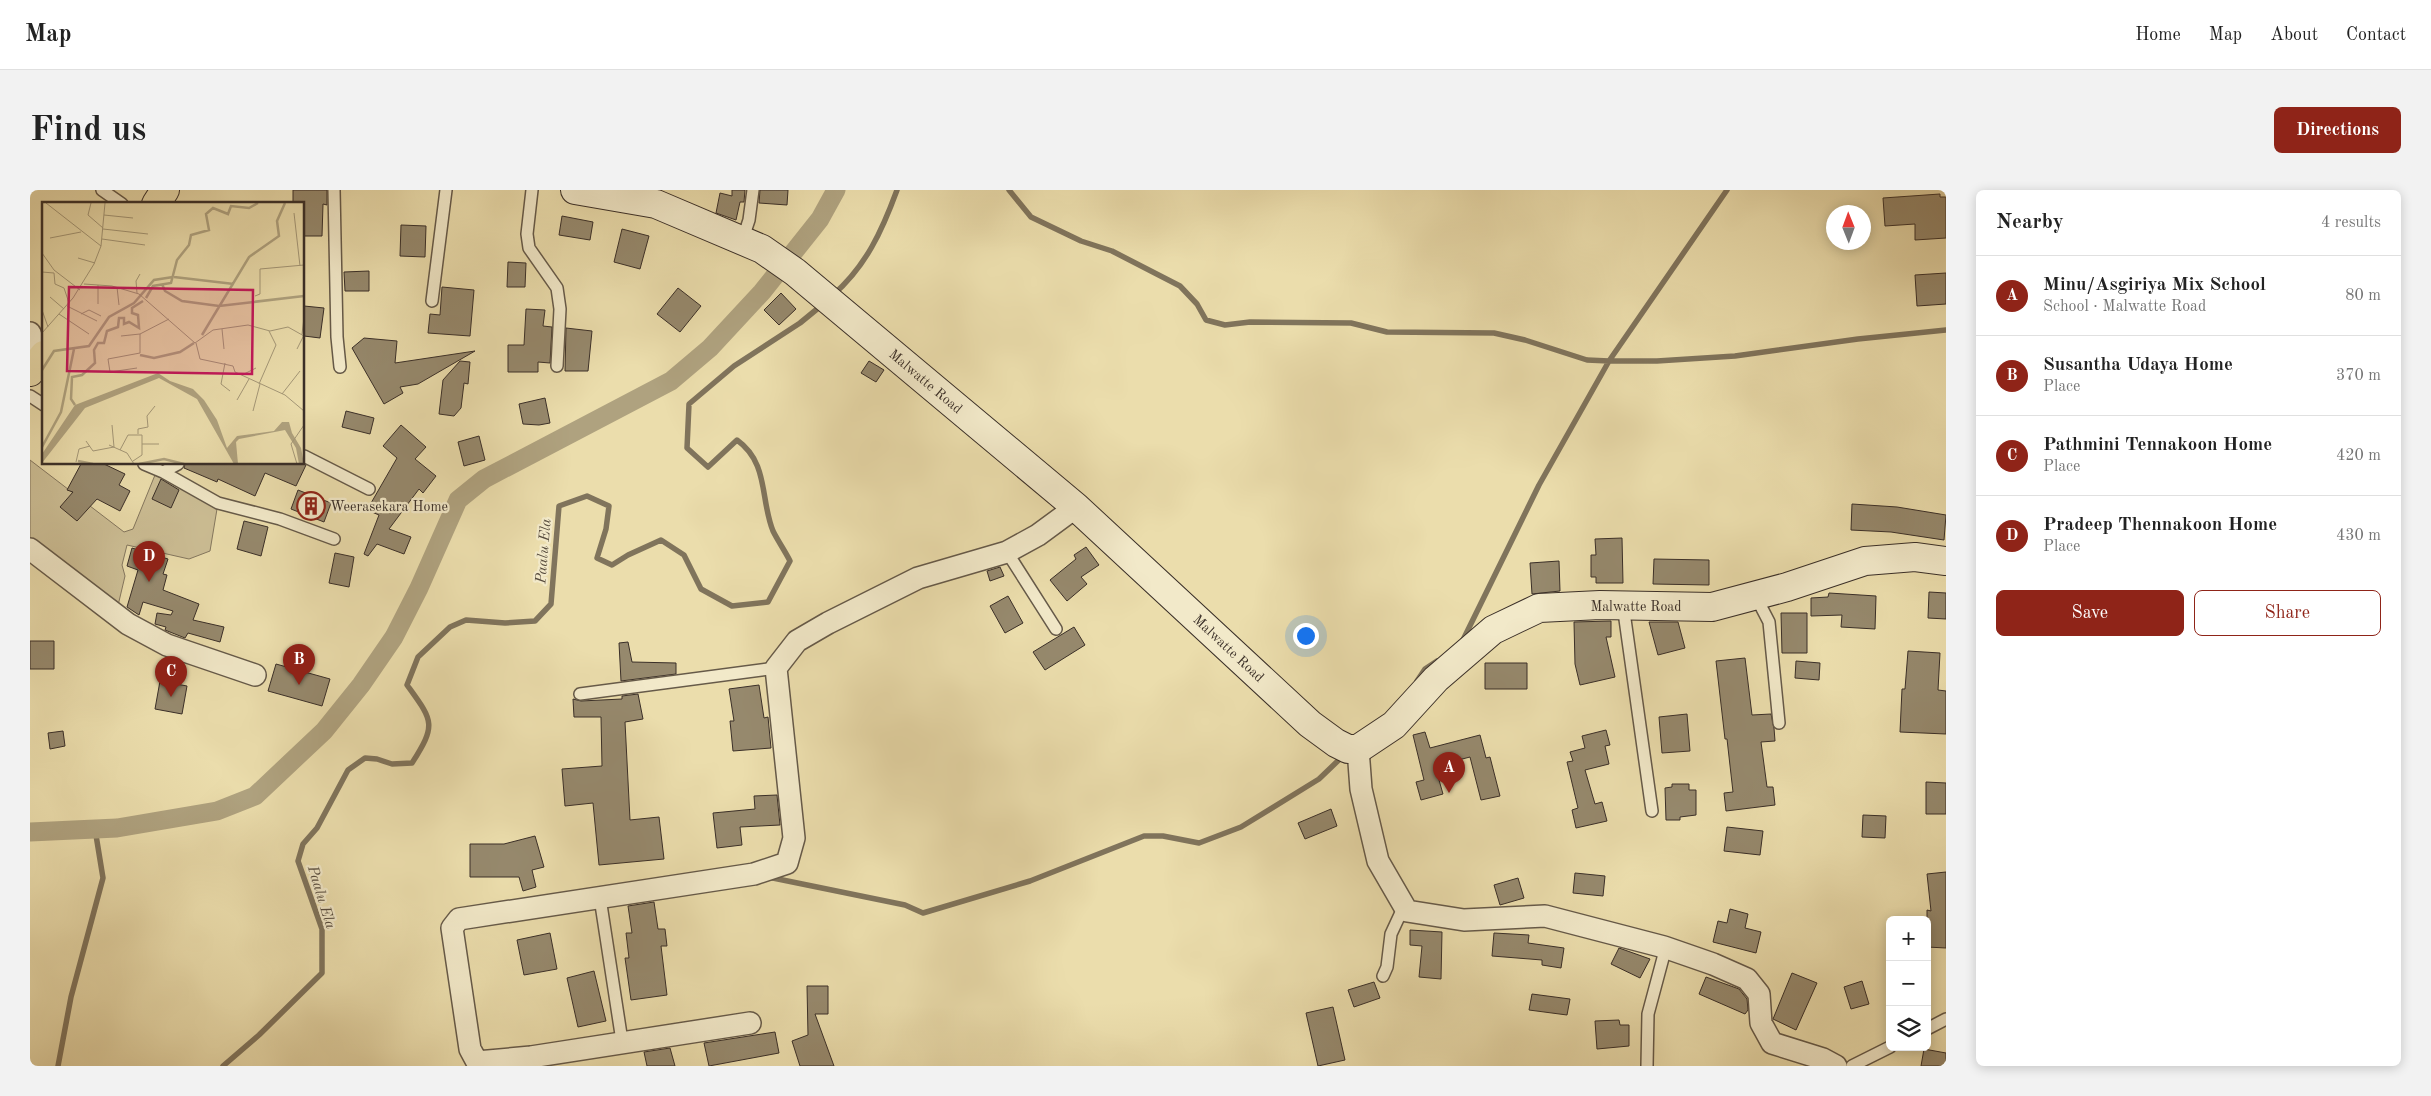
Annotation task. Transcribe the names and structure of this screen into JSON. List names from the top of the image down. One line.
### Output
{"streets":{"street":["Malwatte Road"]},"water":["Paalu Ela"],"places":{"building":["Weerasekara Home"]},"north":"top","page":{"header":"Map","nav":["Home","Map","About","Contact"],"buttons":["Directions",["Save","Share"]],"title":"Find us","heading":["Nearby","4 results"],"list":[{"mark":"A","name":"Minu/Asgiriya Mix School","note":"School · Malwatte Road","value":"80 m"},{"mark":"B","name":"Susantha Udaya Home","note":"Place","value":"370 m"},{"mark":"C","name":"Pathmini Tennakoon Home","note":"Place","value":"420 m"},{"mark":"D","name":"Pradeep Thennakoon Home","note":"Place","value":"430 m"}],"pins":["D","B","C","A"],"map_buttons":["+","−"]}}
